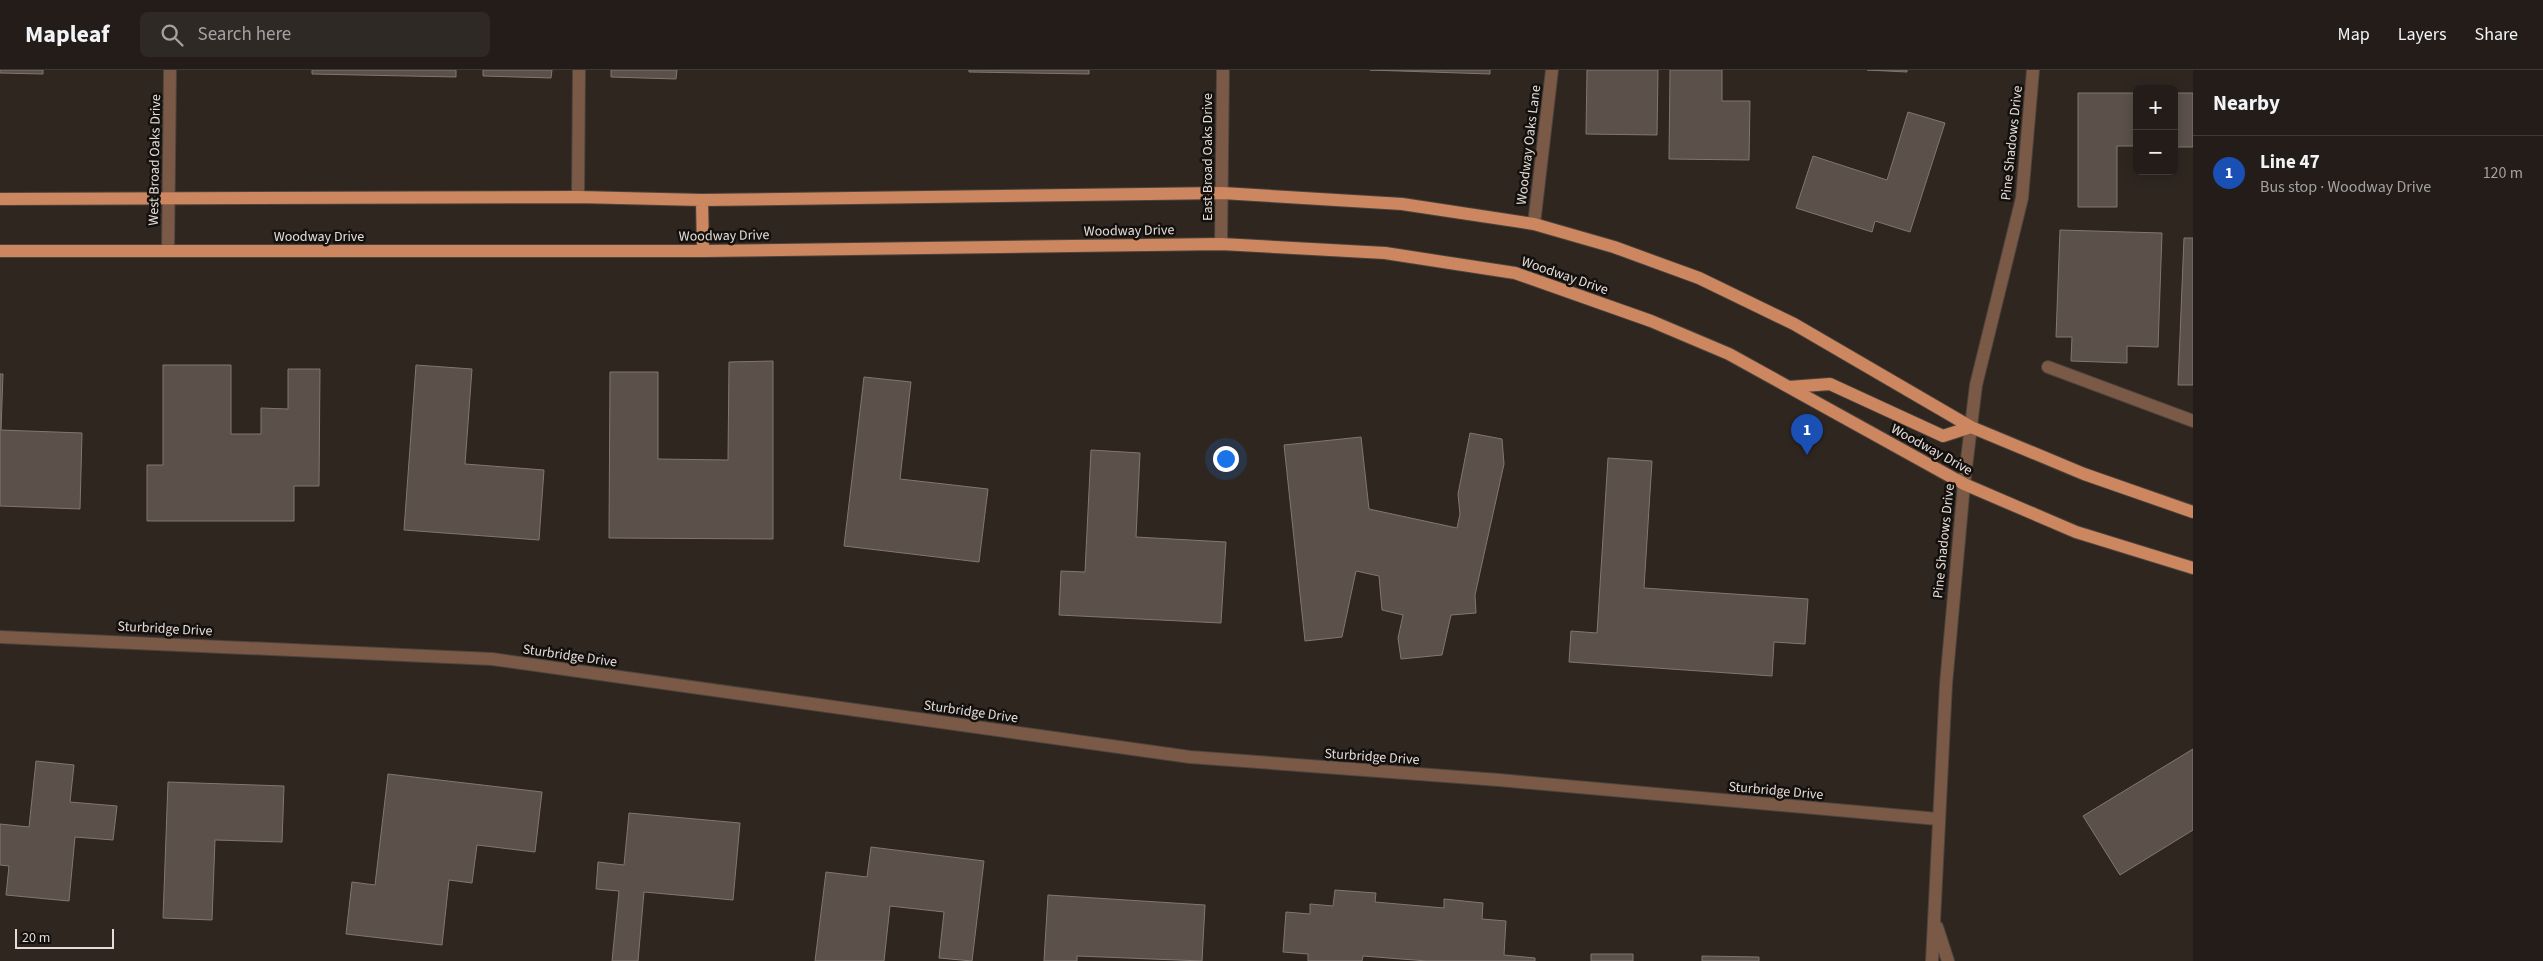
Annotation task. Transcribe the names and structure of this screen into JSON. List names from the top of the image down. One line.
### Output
{"streets":{"main road":["Woodway Drive"],"street":["Pine Shadows Drive","Woodway Oaks Lane","East Broad Oaks Drive","West Broad Oaks Drive","Sturbridge Drive"]},"crossings":[["Pine Shadows Drive","Woodway Drive"],["Pine Shadows Drive","Sturbridge Drive"],["East Broad Oaks Drive","Woodway Drive"],["West Broad Oaks Drive","Woodway Drive"]],"scale_bar":"20 m","page":{"header":"Mapleaf","search":"Search here","nav":["Map","Layers","Share"],"heading":"Nearby","map_buttons":["+","−"],"list":[{"mark":"1","name":"Line 47","note":"Bus stop · Woodway Drive","value":"120 m"}],"pins":"1","scale":"20 m"}}
